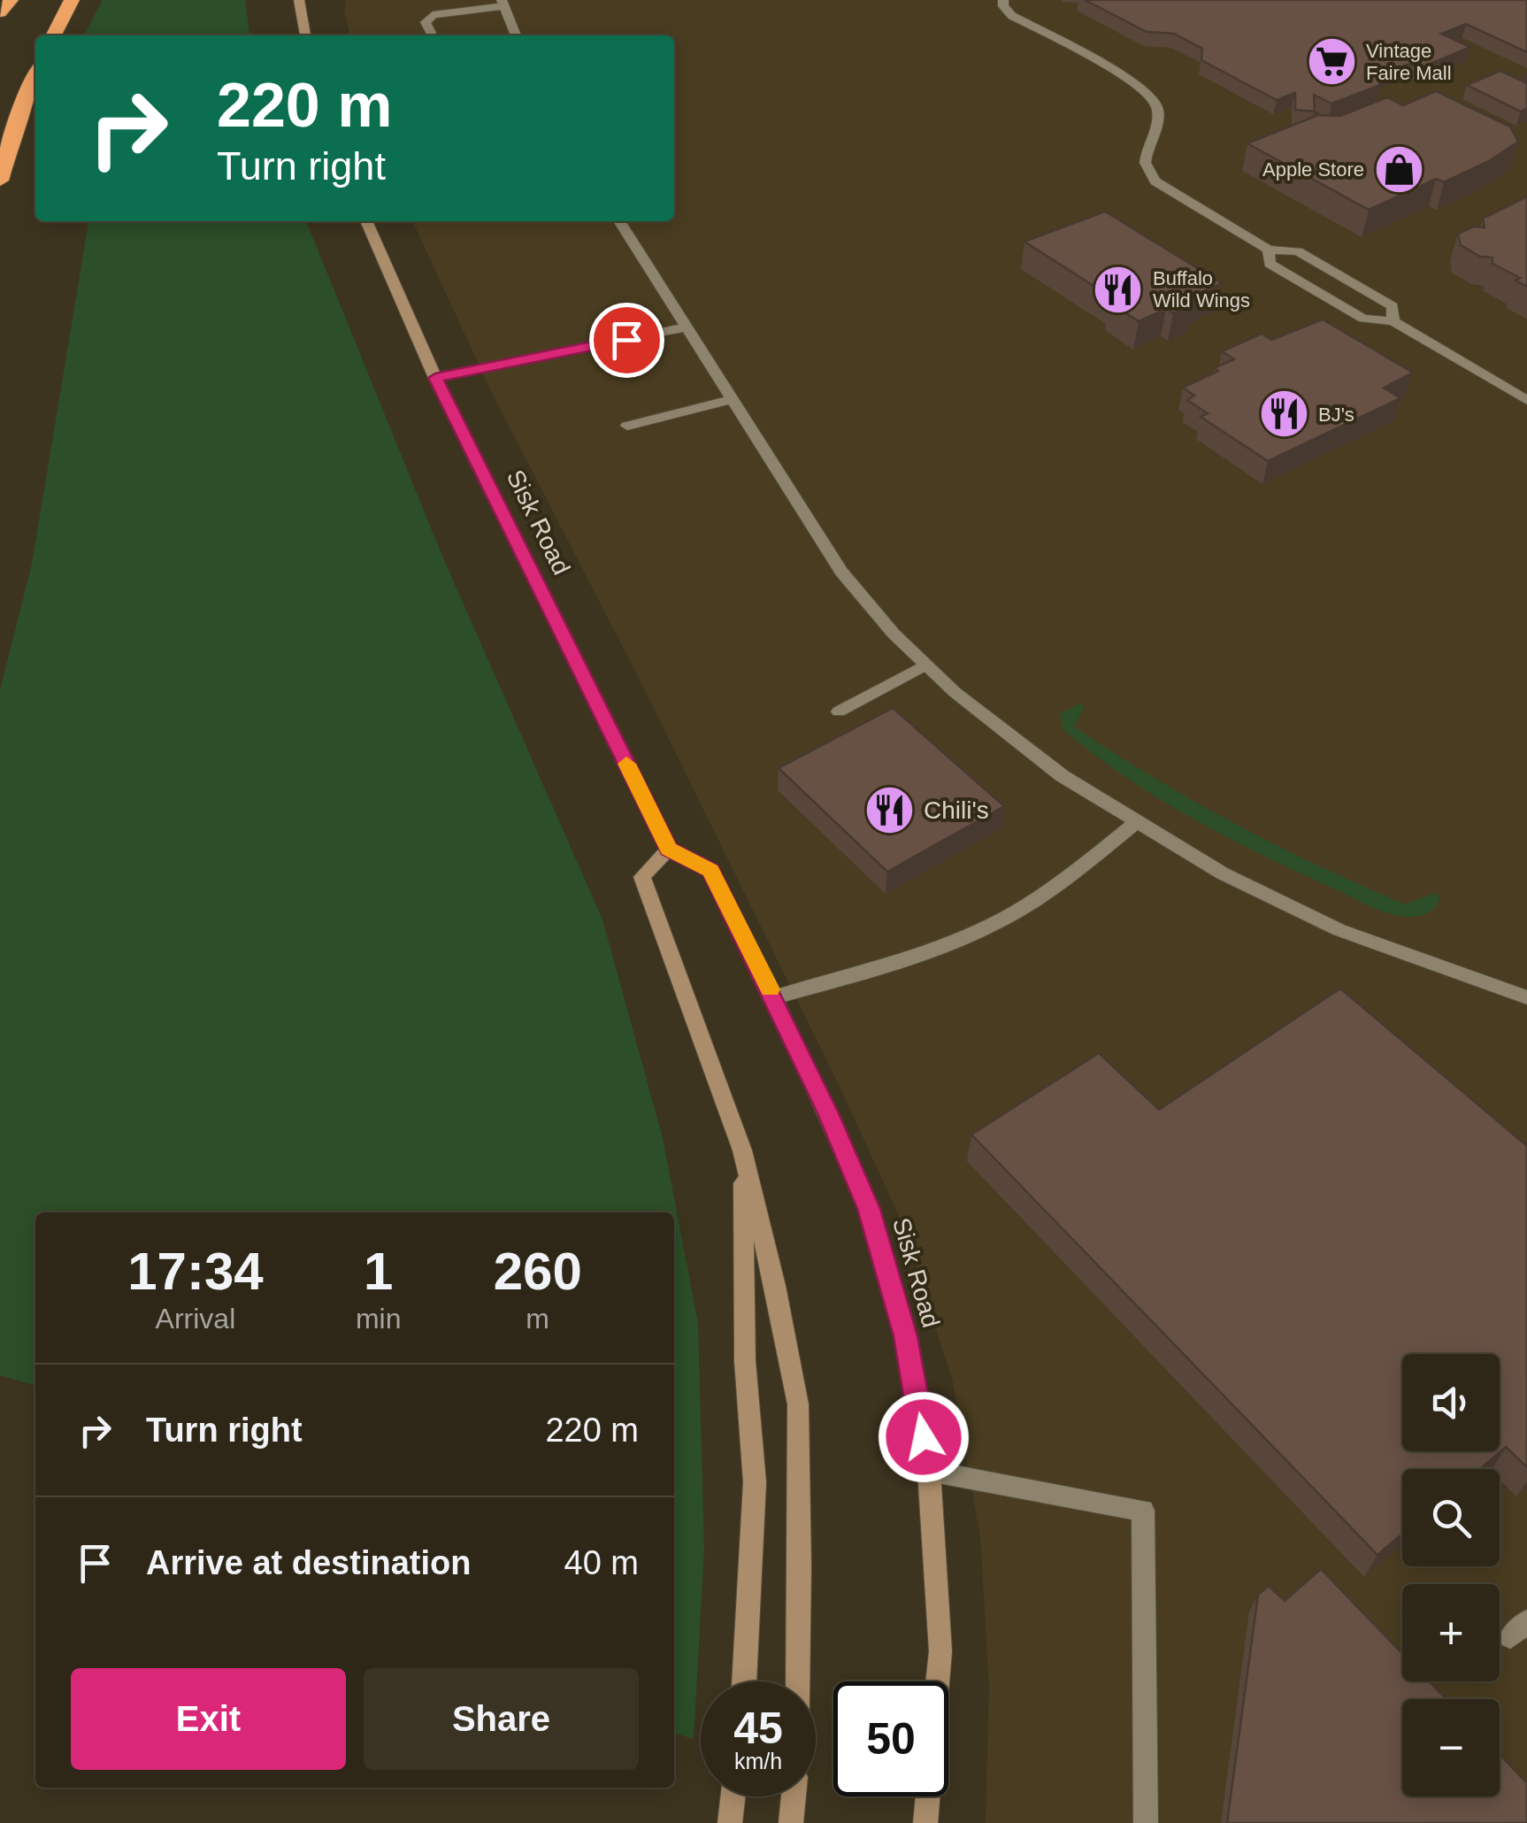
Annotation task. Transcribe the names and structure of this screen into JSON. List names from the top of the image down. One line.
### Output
{"streets":{"main road":["Sisk Road"]},"places":{"supermarket":["Vintage Faire Mall"],"shop":["Apple Store"],"restaurant":["Buffalo Wild Wings","BJ's","Chili's"]},"page":{"turn":["220 m","Turn right"],"eta":["17:34","Arrival","1","min","260","m"],"map_buttons":["+","−"],"list":[{"name":"Turn right","value":"220 m"},{"name":"Arrive at destination","value":"40 m"}],"buttons":["Exit","Share"],"speed":"45 km/h","limit":"50"}}
